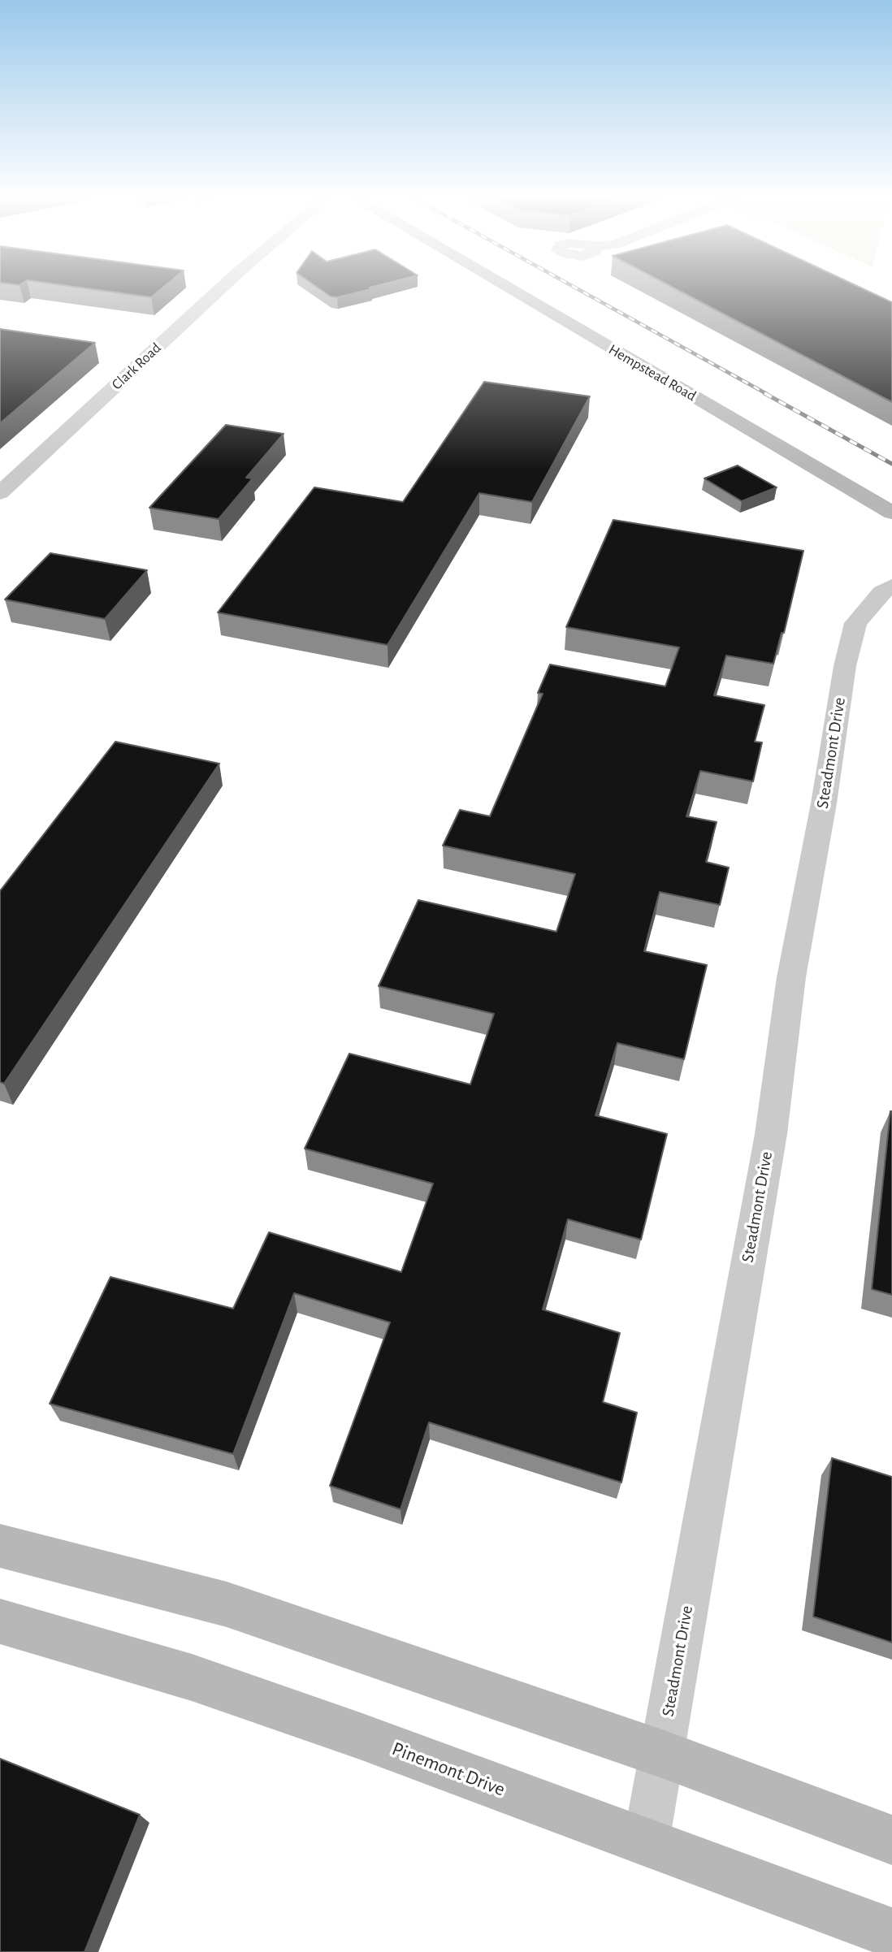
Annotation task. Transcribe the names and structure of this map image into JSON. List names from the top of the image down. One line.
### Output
{"streets":{"main road":["Hempstead Road","Pinemont Drive"],"street":["Clark Road","Steadmont Drive"]},"crossings":[["Steadmont Drive","Pinemont Drive"]]}
